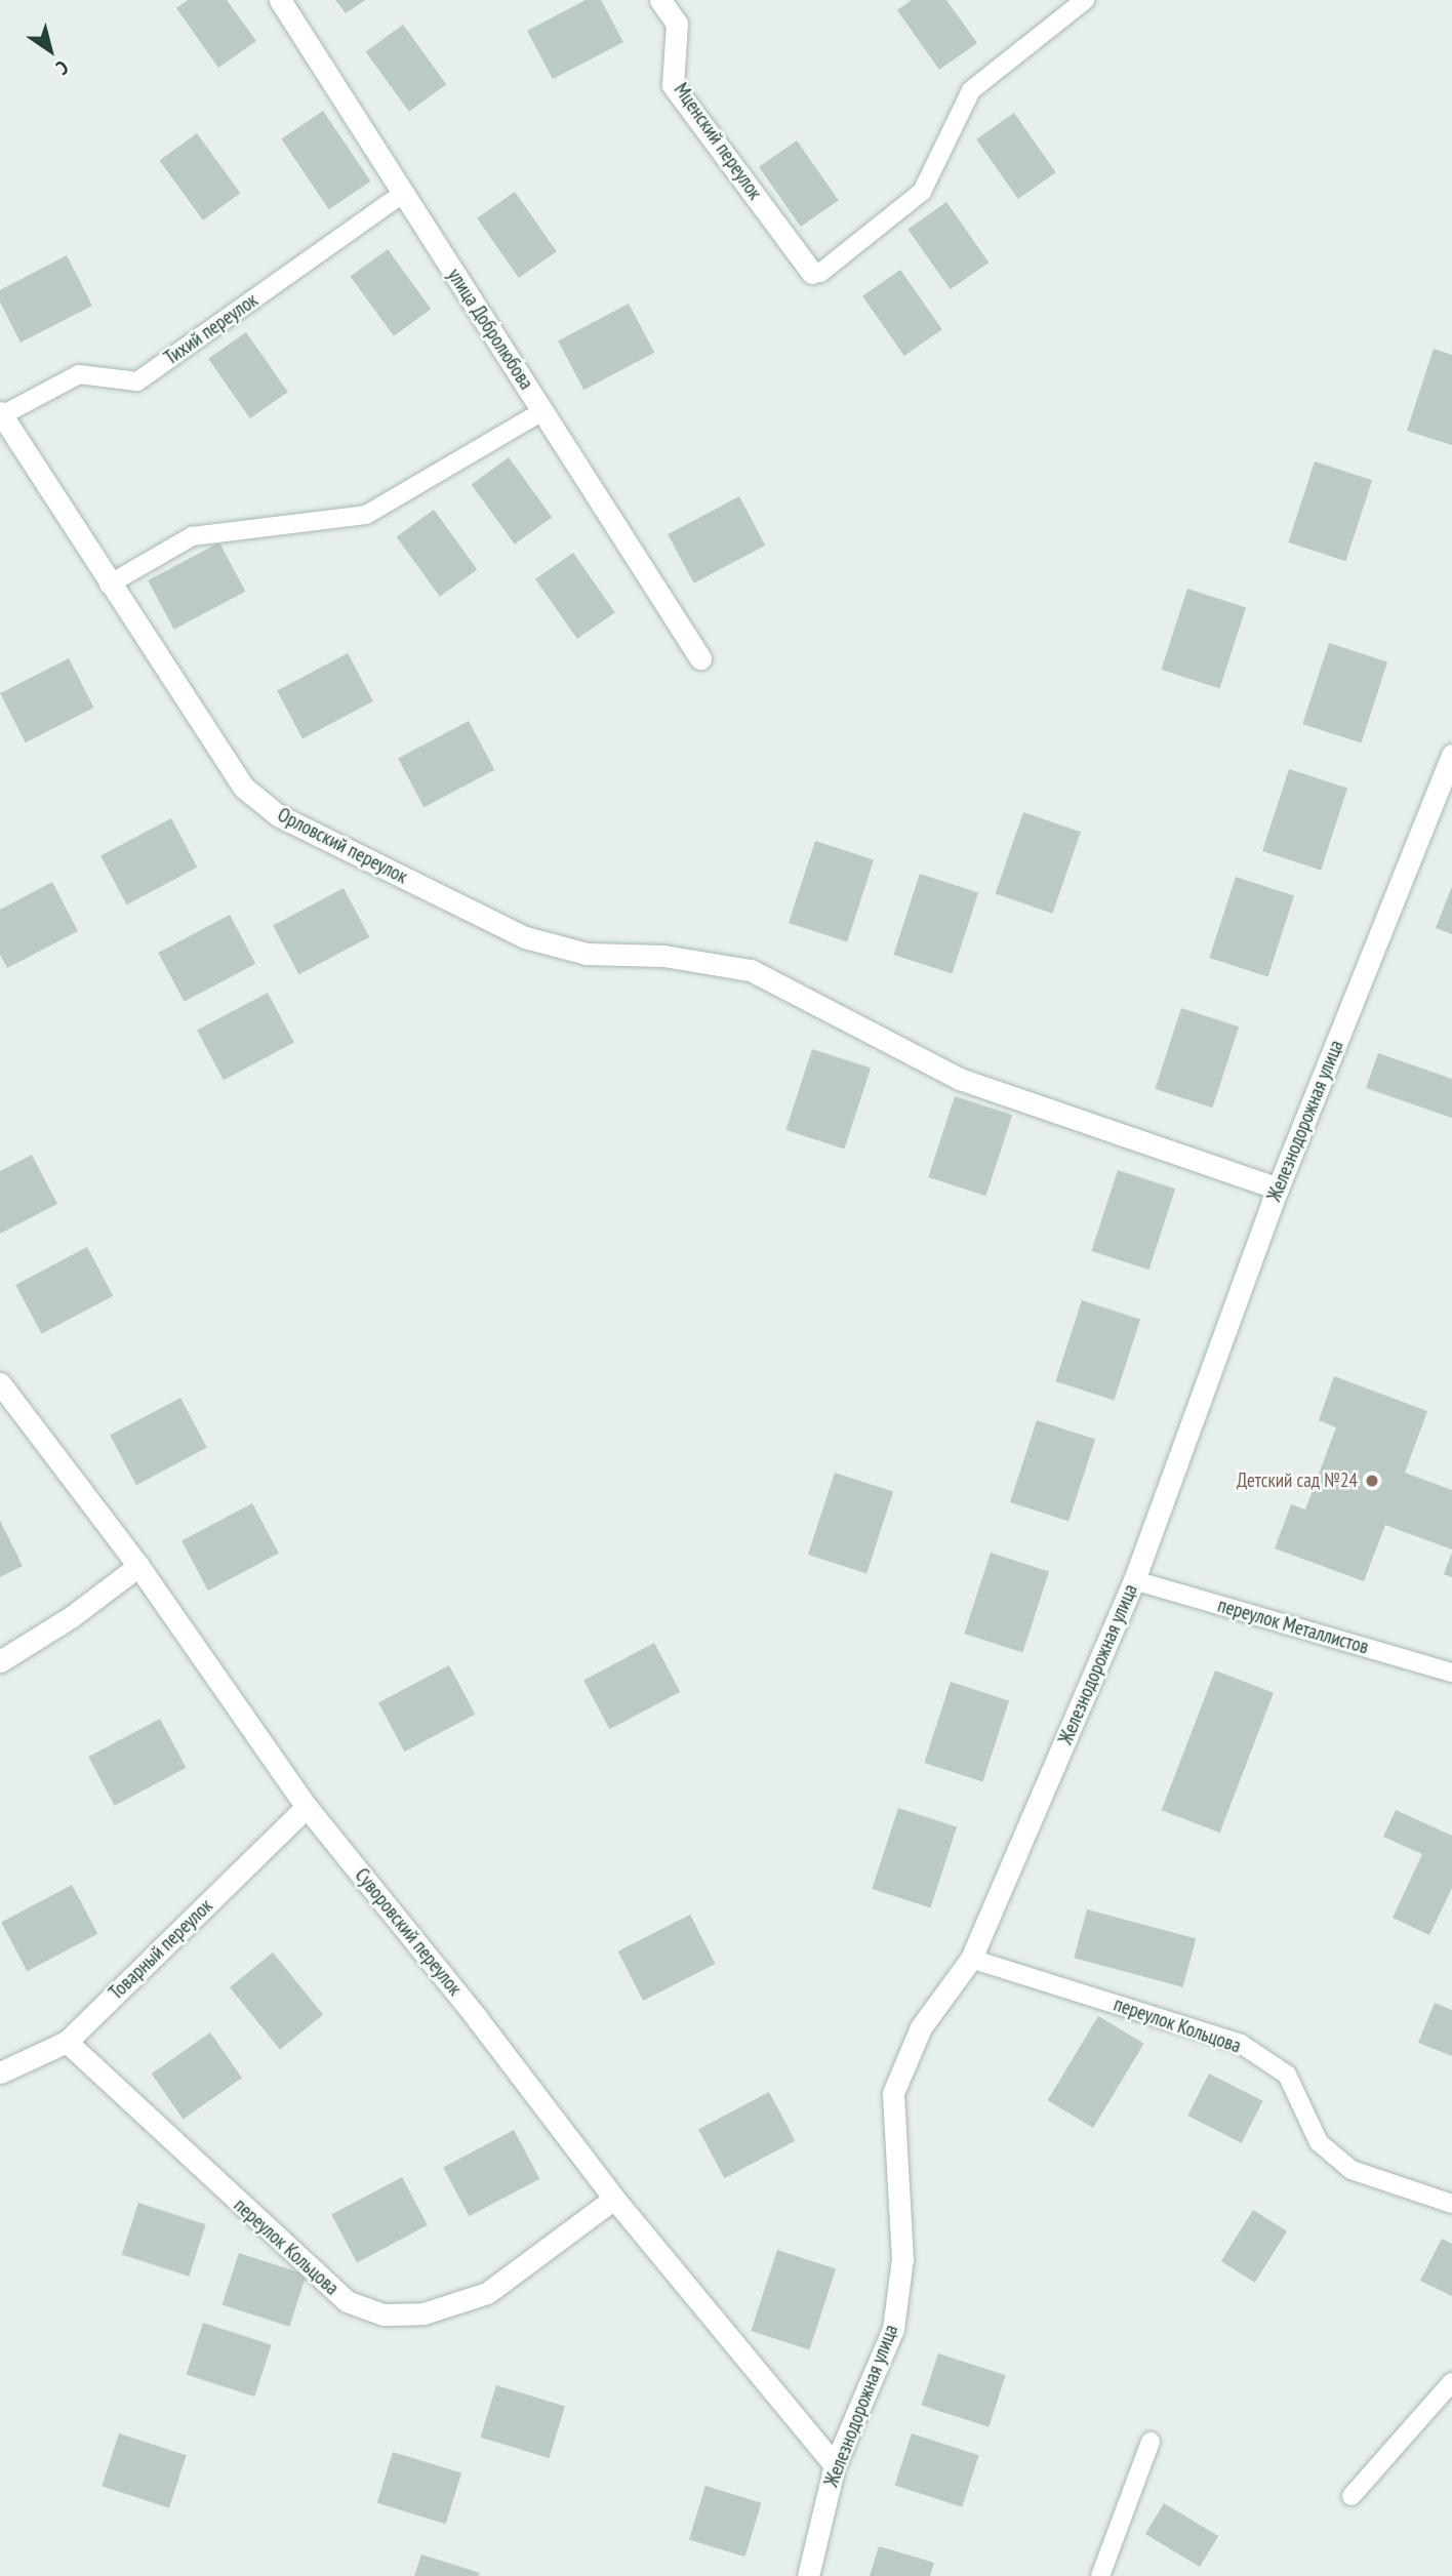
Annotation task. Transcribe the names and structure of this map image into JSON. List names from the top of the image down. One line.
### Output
{"streets":{"street":["Мценский переулок","улица Добролюбова","Орловский переулок","Железнодорожная улица","Суворовский переулок","Товарный переулок","переулок Кольцова"],"lane":["Тихий переулок","переулок Металлистов"]},"crossings":[["Тихий переулок","улица Добролюбова"],["Тихий переулок","Орловский переулок"],["Орловский переулок","Железнодорожная улица"],["Железнодорожная улица","переулок Металлистов"],["Железнодорожная улица","Суворовский переулок"],["Железнодорожная улица","переулок Кольцова"],["Суворовский переулок","Товарный переулок"],["Суворовский переулок","переулок Кольцова"],["Товарный переулок","переулок Кольцова"]],"places":["Детский сад №24"],"north":"bottom right"}
